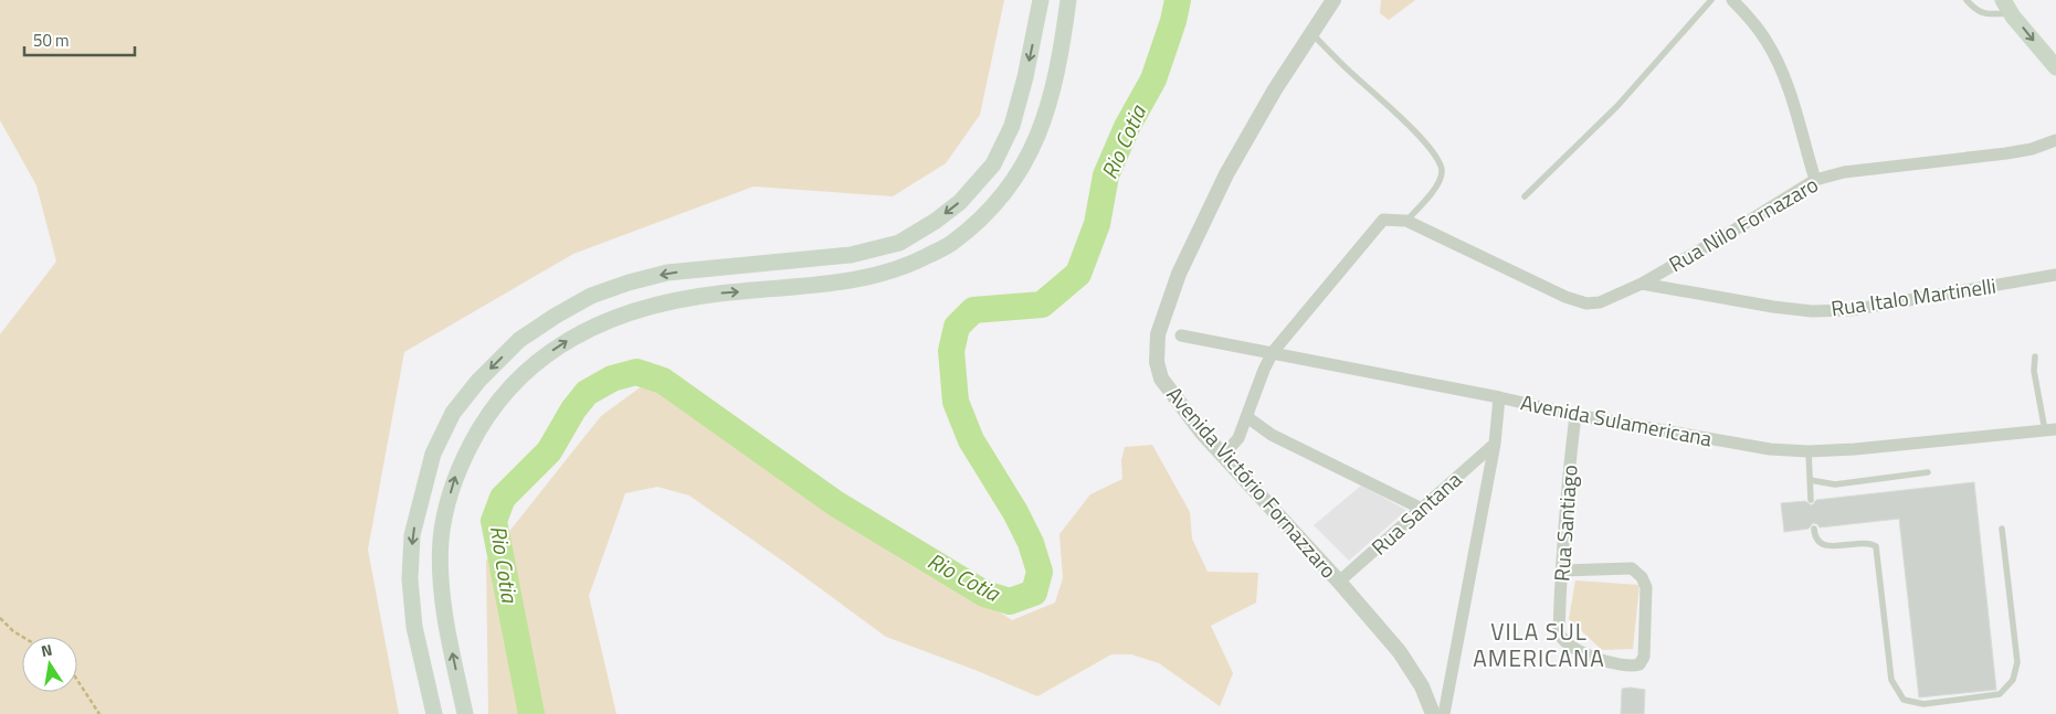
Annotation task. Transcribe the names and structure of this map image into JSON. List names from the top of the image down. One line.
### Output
{"streets":{"street":["Rua Nilo Fornazaro","Rua Italo Martinelli","Avenida Sulamericana","Avenida Victório Fornazzaro","Rua Santana","Rua Santiago"]},"crossings":[["Rua Nilo Fornazaro","Rua Italo Martinelli"],["Avenida Sulamericana","Rua Santiago"],["Avenida Victório Fornazzaro","Rua Santana"]],"districts":["VILA SUL AMERICANA"],"water":["Rio Cotia"],"scale_bar":"50 m","north":"top"}
